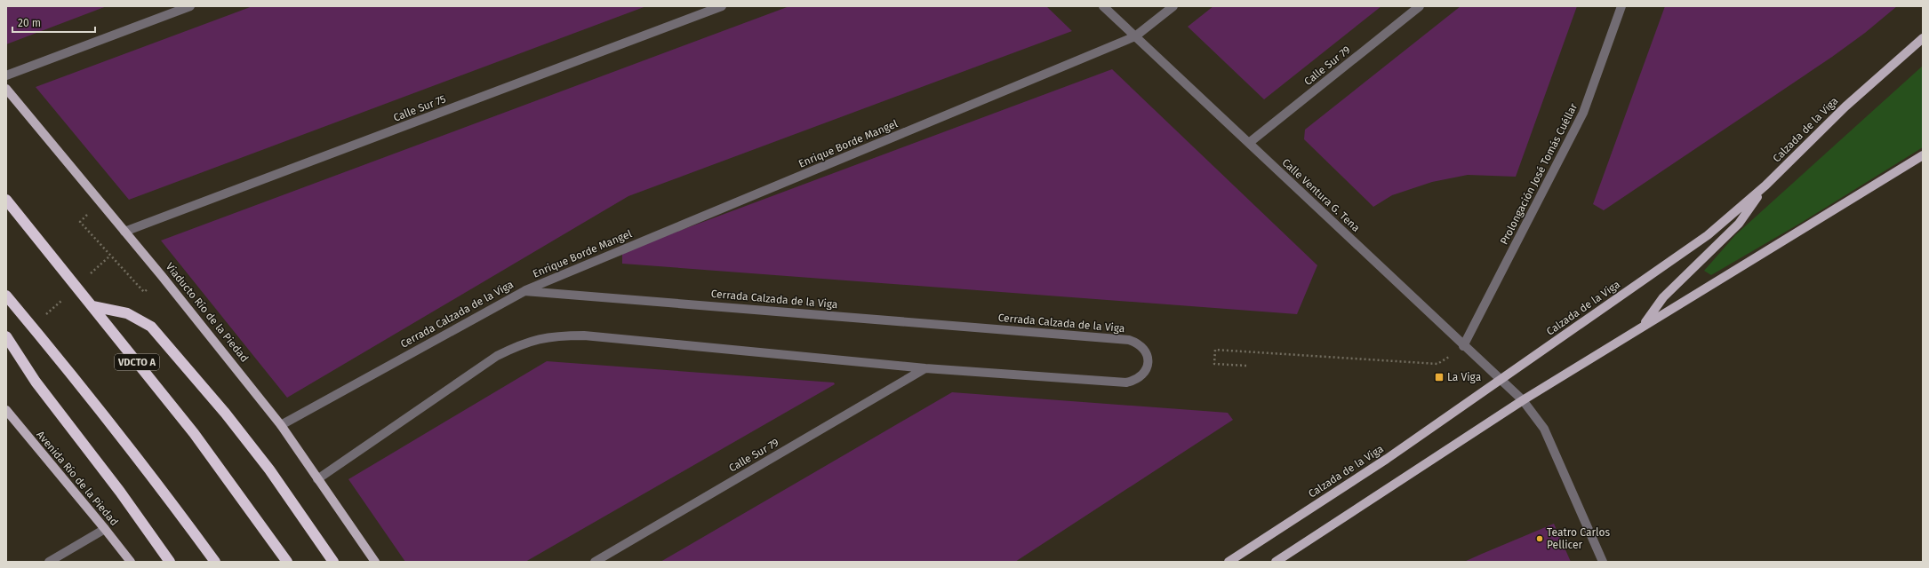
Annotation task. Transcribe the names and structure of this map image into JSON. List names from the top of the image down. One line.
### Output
{"streets":{"highway":["VDCTO A"],"main road":["Calzada de la Viga","Viaducto Río de la Piedad","Avenida Río de la Piedad"],"street":["Calle Sur 79","Calle Sur 75","Enrique Borde Mangel","Prolongación José Tomás Cuéllar","Calle Ventura G. Tena","Cerrada Calzada de la Viga"]},"crossings":[["Calle Sur 79","Calle Ventura G. Tena"],["Calle Sur 79","Cerrada Calzada de la Viga"],["Calle Sur 75","Viaducto Río de la Piedad"],["Calzada de la Viga","Calle Ventura G. Tena"],["Enrique Borde Mangel","Calle Ventura G. Tena"],["Enrique Borde Mangel","Cerrada Calzada de la Viga"],["Prolongación José Tomás Cuéllar","Calle Ventura G. Tena"],["Cerrada Calzada de la Viga","Viaducto Río de la Piedad"]],"places":{"transit":["La Viga"],"other":["Teatro Carlos Pellicer"]},"scale_bar":"20 m"}
